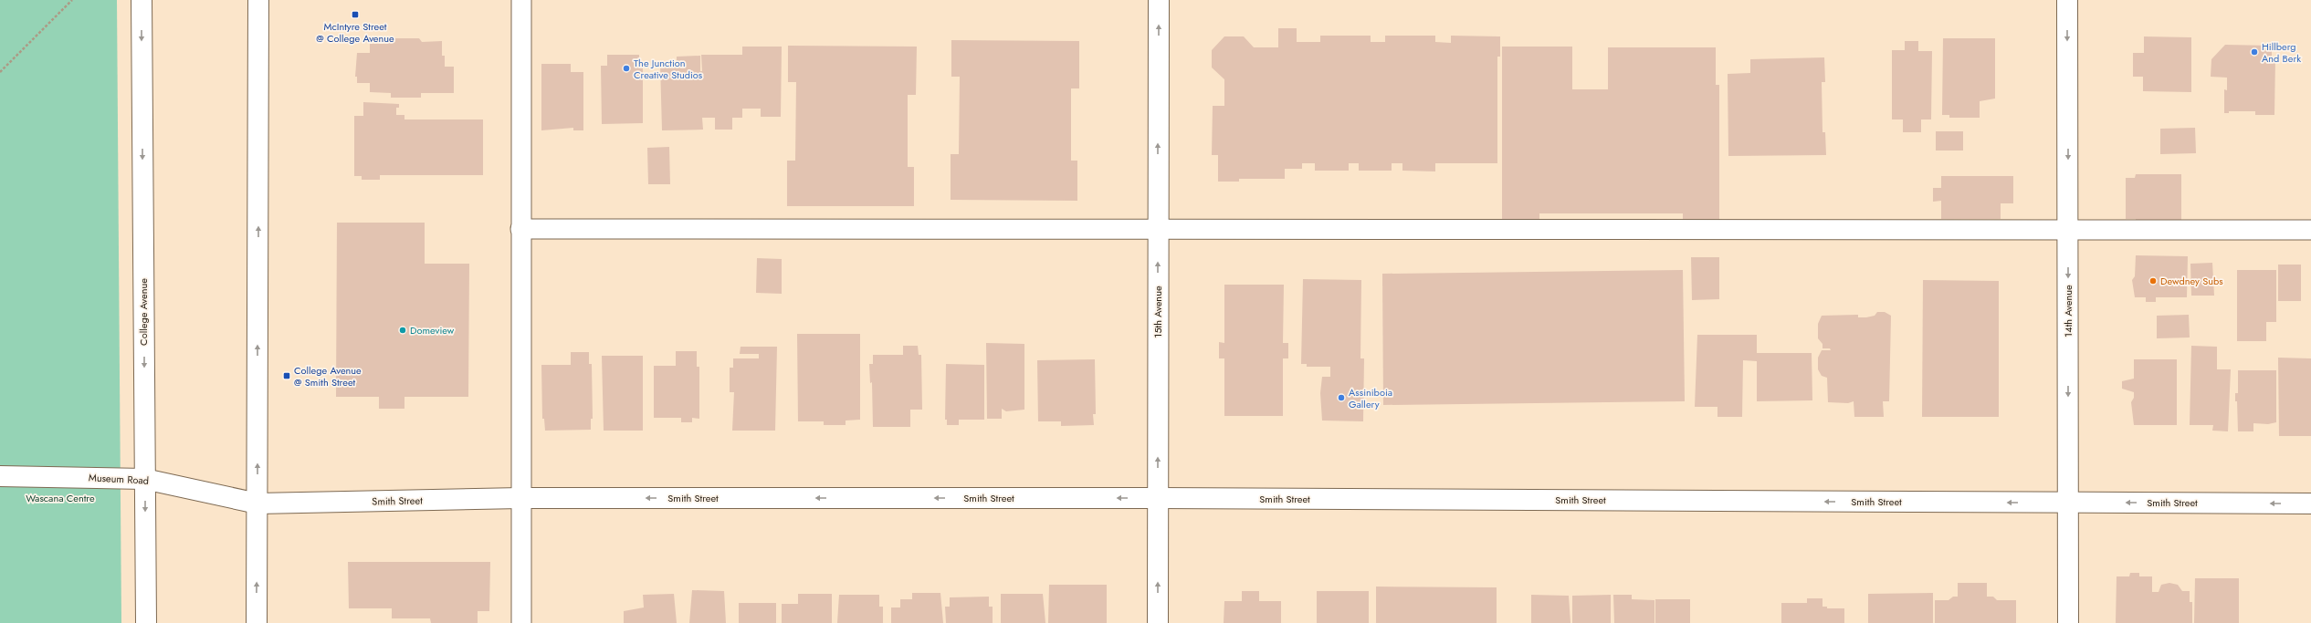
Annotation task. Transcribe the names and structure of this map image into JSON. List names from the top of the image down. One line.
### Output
{"streets":{"street":["14th Avenue","College Avenue","15th Avenue","Museum Road","Smith Street"]},"crossings":[["14th Avenue","Smith Street"],["College Avenue","Museum Road"],["15th Avenue","Smith Street"],["Museum Road","Smith Street"]],"one_way":["14th Avenue","15th Avenue","Smith Street"],"parks":["Wascana Centre"],"places":{"transit":["McIntyre Street @ College Avenue","College Avenue @ Smith Street"],"other":["Hillberg And Berk","The Junction Creative Studios","Dewdney Subs","Domeview","Assiniboia Gallery"]}}
